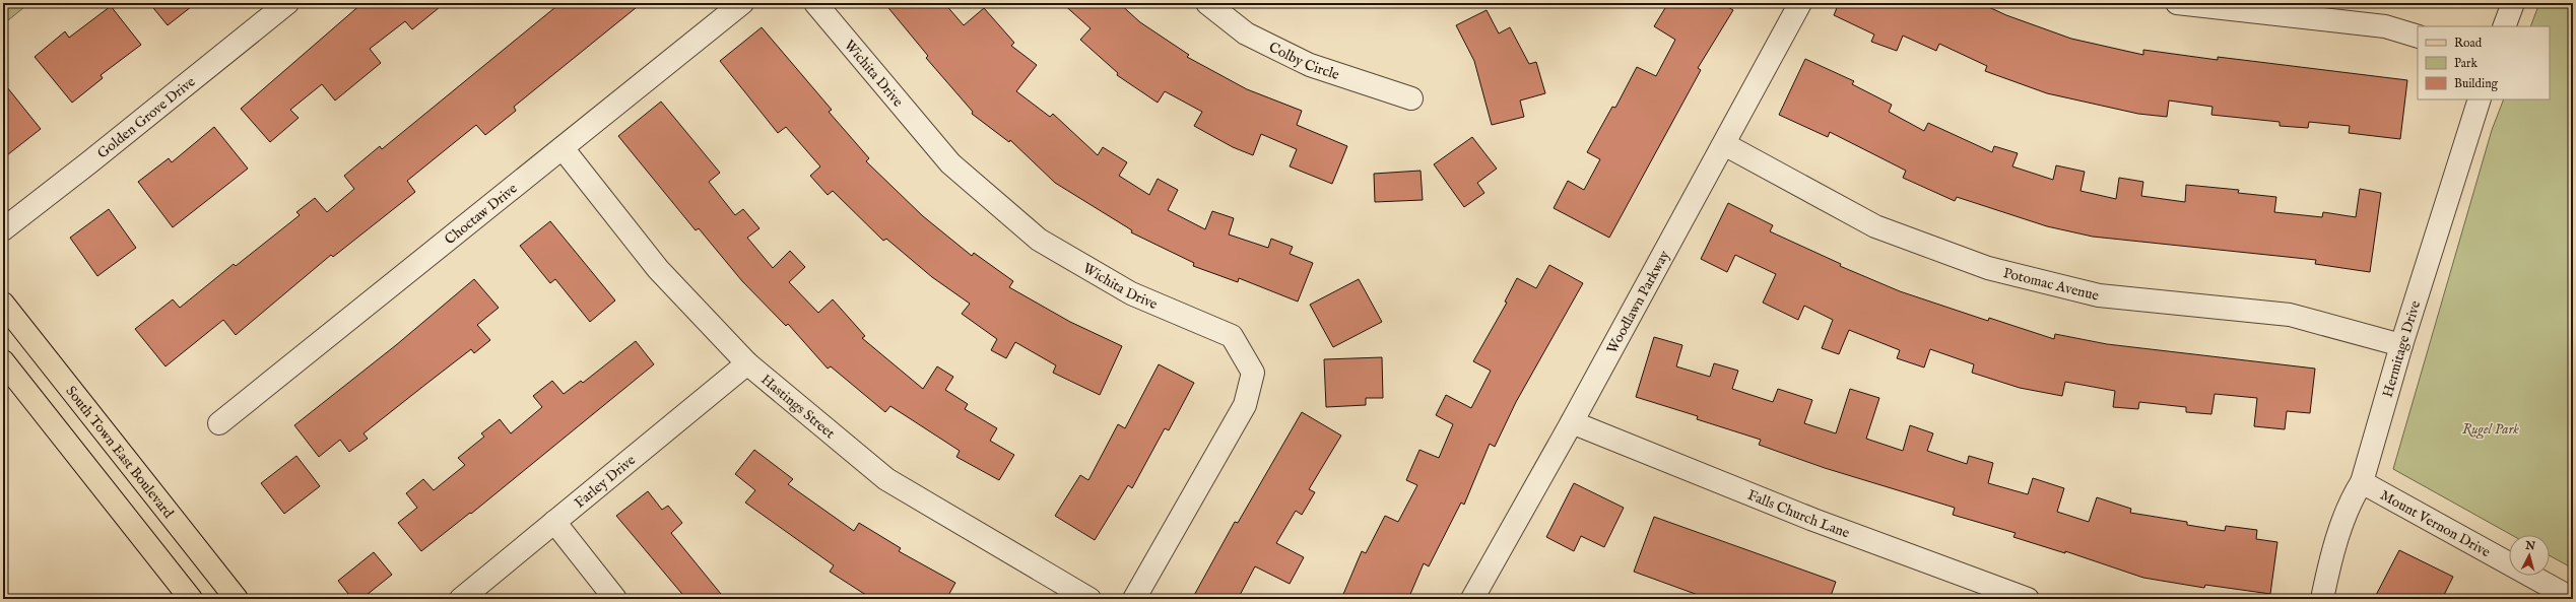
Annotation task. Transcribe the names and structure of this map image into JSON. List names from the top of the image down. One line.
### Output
{"streets":{"main road":["South Town East Boulevard"],"street":["Colby Circle","Wichita Drive","Golden Grove Drive","Choctaw Drive","Potomac Avenue","Woodlawn Parkway","Hermitage Drive","Hastings Street","Farley Drive","Falls Church Lane","Mount Vernon Drive"]},"crossings":[["Choctaw Drive","Hastings Street"],["Potomac Avenue","Woodlawn Parkway"],["Potomac Avenue","Hermitage Drive"],["Woodlawn Parkway","Falls Church Lane"],["Hermitage Drive","Mount Vernon Drive"],["Hastings Street","Farley Drive"]],"parks":["Rugel Park"],"legend":["Road","Park","Building"],"north":"top"}
